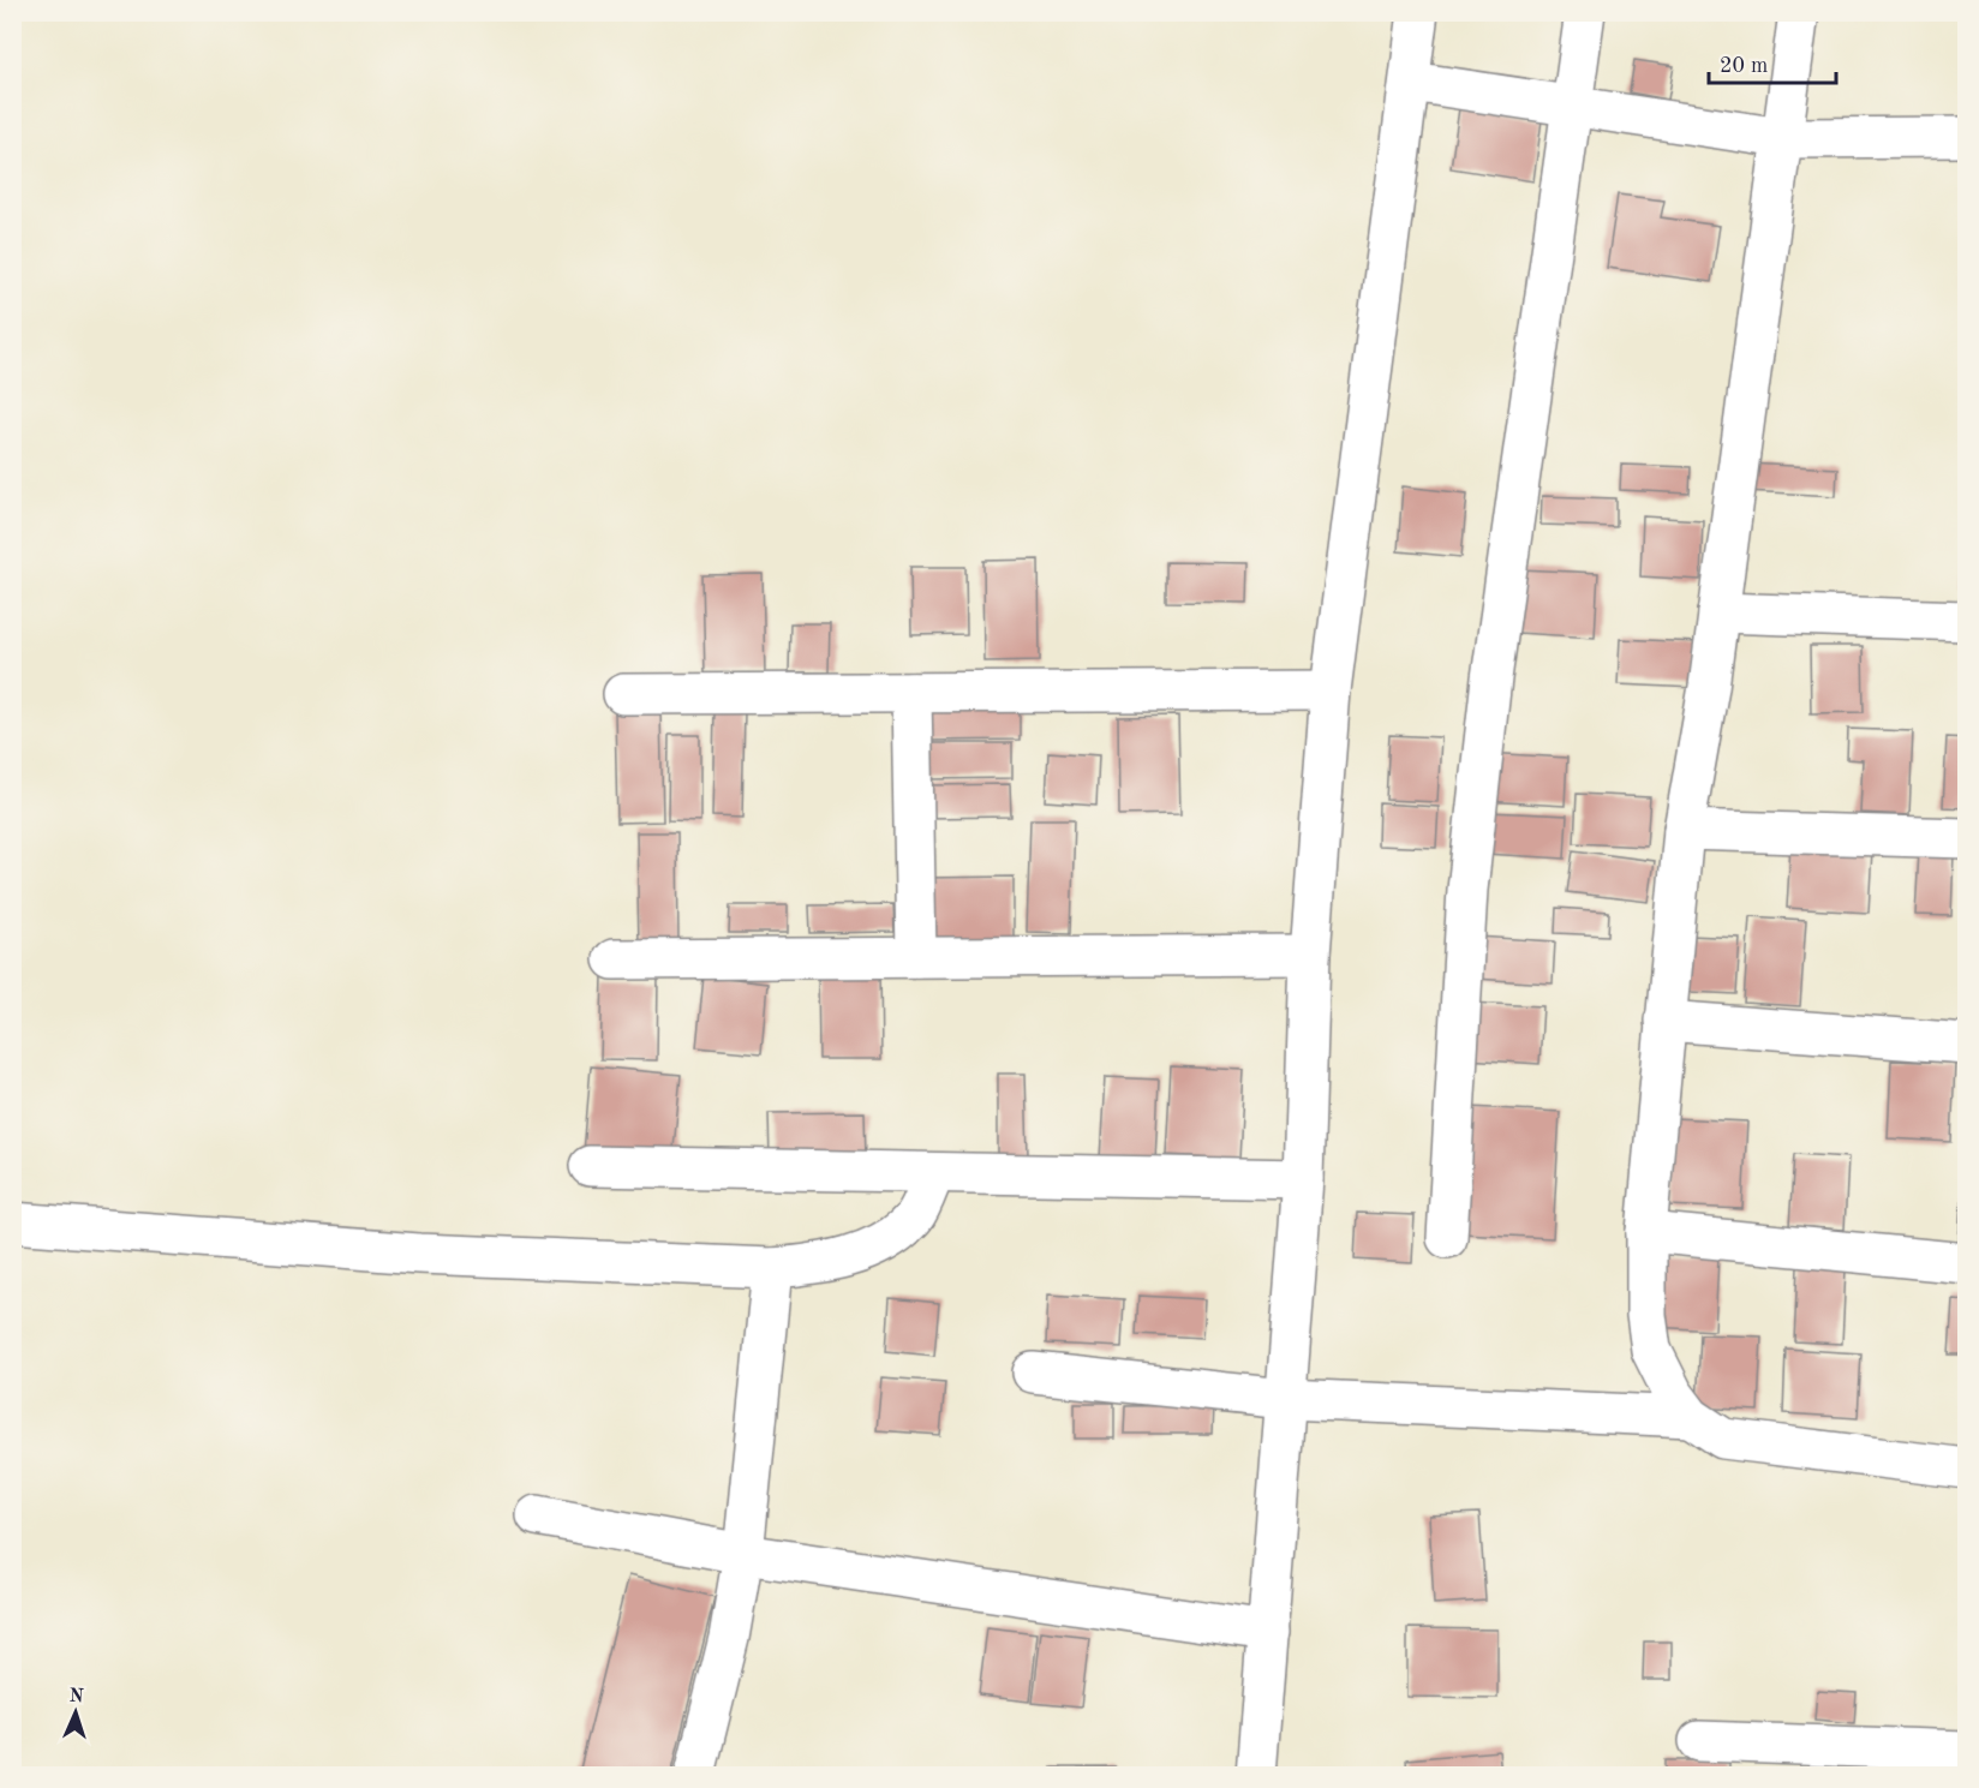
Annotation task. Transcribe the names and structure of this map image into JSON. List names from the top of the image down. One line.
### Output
{"scale_bar":"20 m","north":"top"}
